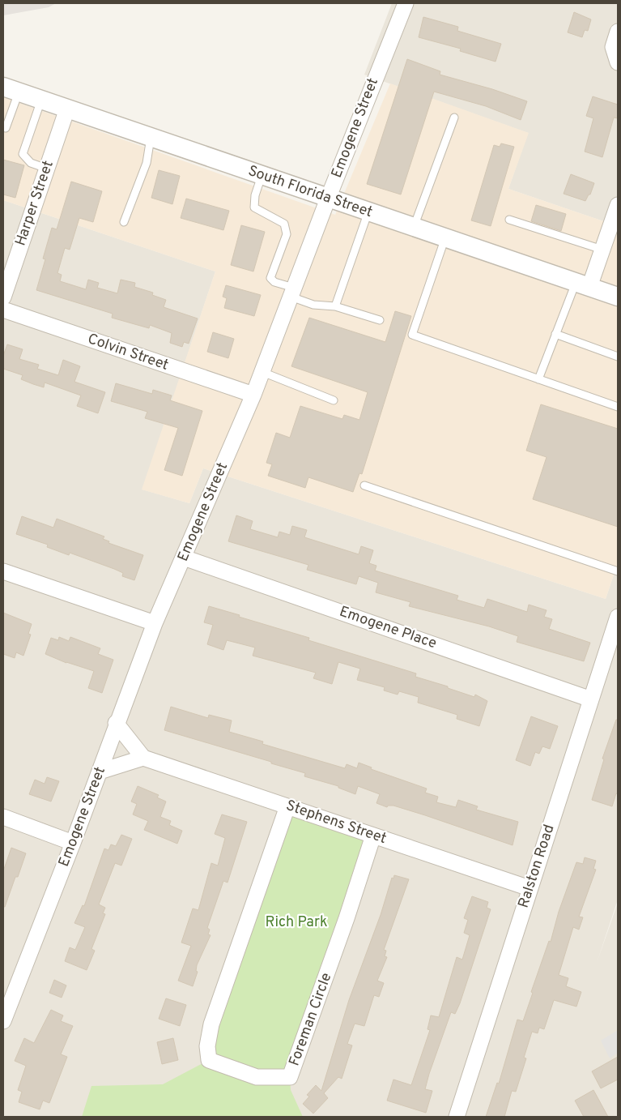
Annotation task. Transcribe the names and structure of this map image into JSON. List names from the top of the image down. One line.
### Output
{"streets":{"street":["Emogene Street","South Florida Street","Harper Street","Colvin Street","Emogene Place","Stephens Street","Ralston Road","Foreman Circle"]},"crossings":[["Emogene Street","South Florida Street"],["Emogene Street","Colvin Street"],["Emogene Street","Emogene Place"],["South Florida Street","Harper Street"],["Emogene Place","Ralston Road"],["Stephens Street","Ralston Road"],["Stephens Street","Foreman Circle"]],"parks":["Rich Park"]}
